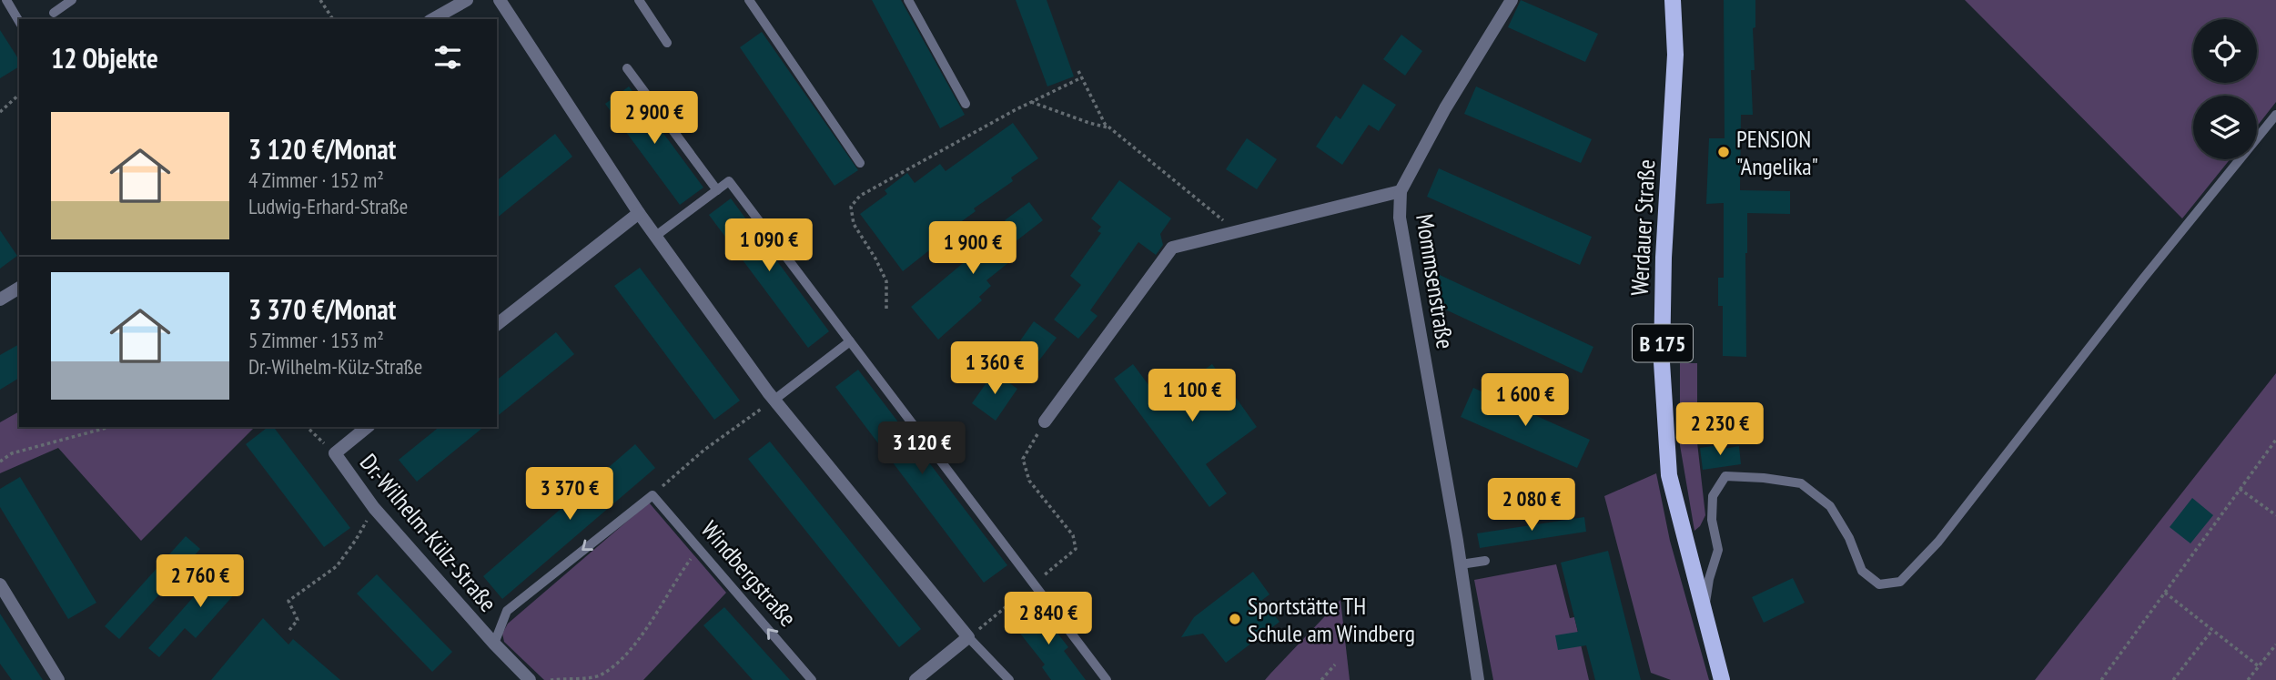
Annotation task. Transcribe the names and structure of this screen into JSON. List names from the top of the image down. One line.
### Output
{"streets":{"main road":["Werdauer Straße","B 175"],"street":["Mommsenstraße","Dr.-Wilhelm-Külz-Straße"],"lane":["Windbergstraße"]},"crossings":[["Dr.-Wilhelm-Külz-Straße","Windbergstraße"]],"one_way":["Dr.-Wilhelm-Külz-Straße","Windbergstraße"],"places":["PENSION \"Angelika\"","Sportstätte TH Schule am Windberg"],"page":{"heading":"12 Objekte","price":["2 900 €","1 090 €","1 900 €","1 360 €","1 100 €","1 600 €","2 230 €","3 120 €","3 370 €","2 080 €","2 760 €","2 840 €"],"list":[{"name":"3 120 €/Monat","note":"4 Zimmer · 152 m² · Ludwig-Erhard-Straße"},{"name":"3 370 €/Monat","note":"5 Zimmer · 153 m² · Dr.-Wilhelm-Külz-Straße"}]}}
